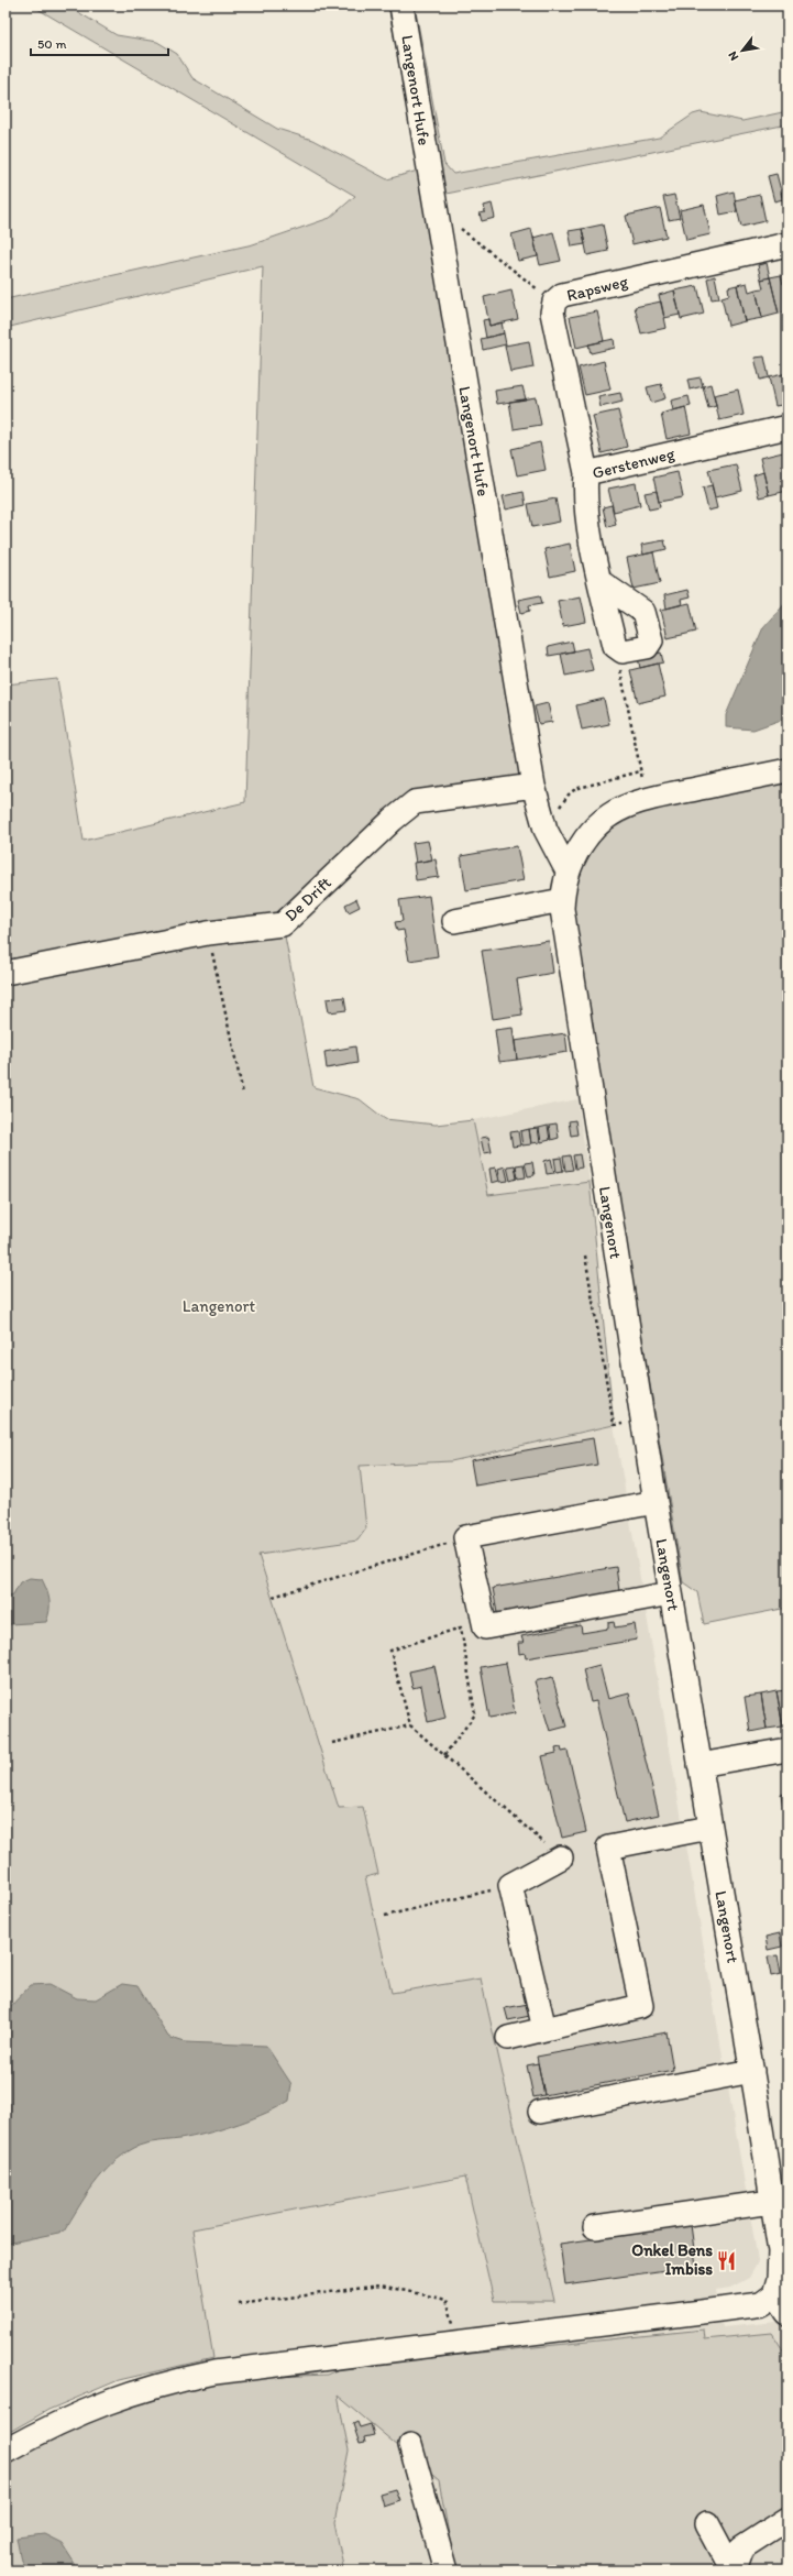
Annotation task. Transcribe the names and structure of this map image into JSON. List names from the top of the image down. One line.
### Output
{"streets":{"street":["Langenort Hufe","Rapsweg","Gerstenweg","De Drift","Langenort"]},"crossings":[["Langenort Hufe","De Drift"],["Langenort Hufe","Langenort"],["Rapsweg","Gerstenweg"]],"parks":["Langenort"],"places":{"restaurant":["Onkel Bens Imbiss"]},"scale_bar":"50 m","north":"bottom left"}
